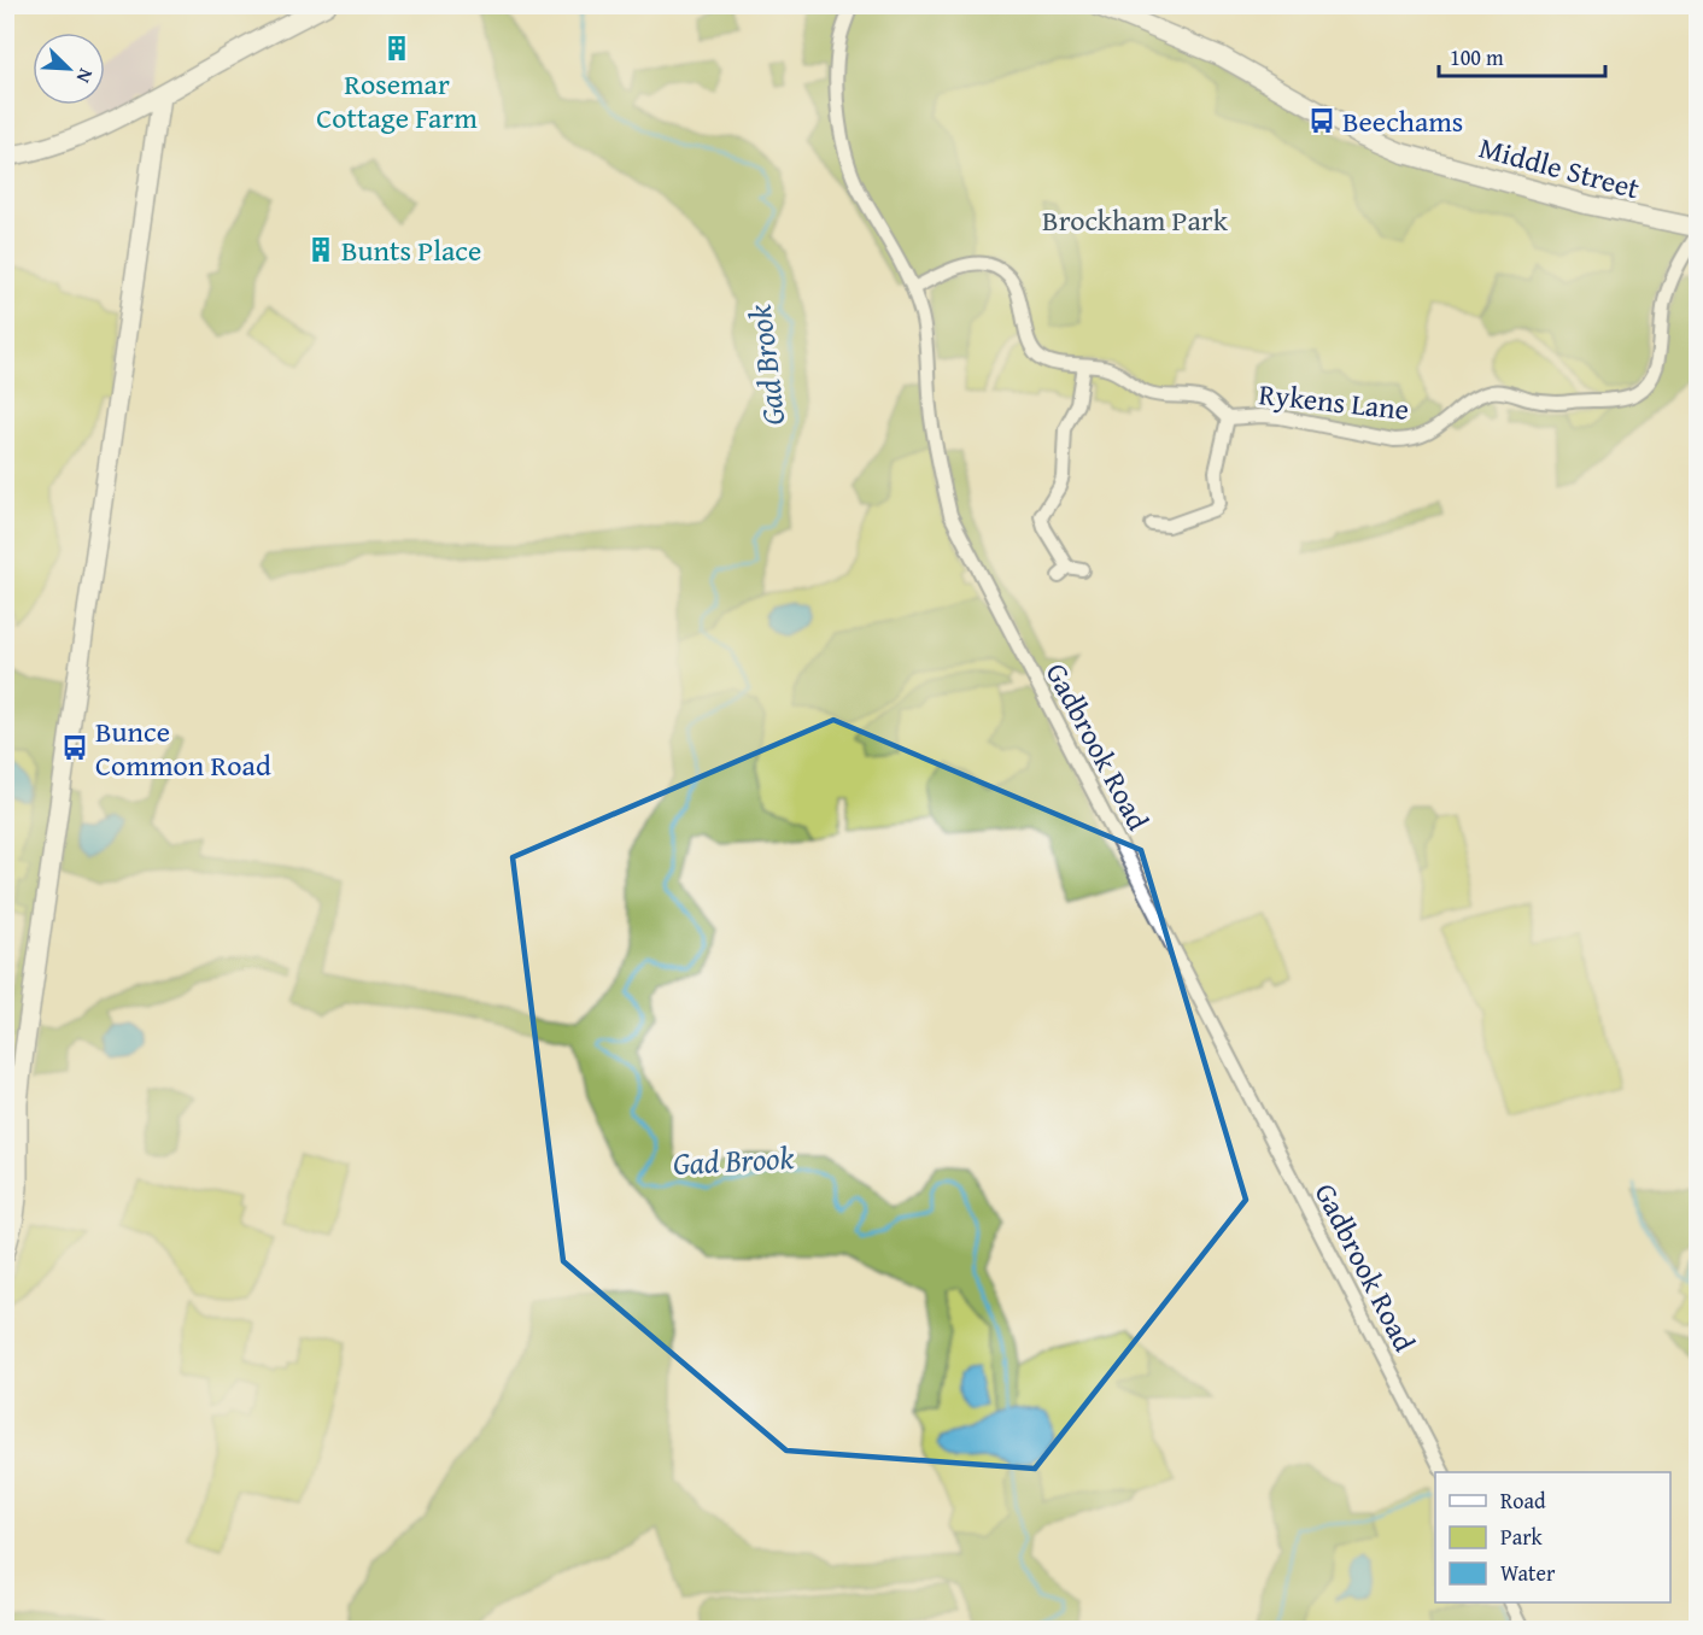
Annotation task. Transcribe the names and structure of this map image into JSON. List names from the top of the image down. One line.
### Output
{"streets":{"street":["Middle Street","Rykens Lane","Gadbrook Road"]},"crossings":[["Middle Street","Rykens Lane"],["Rykens Lane","Gadbrook Road"]],"water":["Gad Brook"],"parks":["Brockham Park"],"places":{"building":["Rosemar Cottage Farm","Bunts Place"],"bus stop":["Beechams","Bunce Common Road"]},"legend":["Road","Park","Water"],"scale_bar":"100 m","north":"bottom right"}
